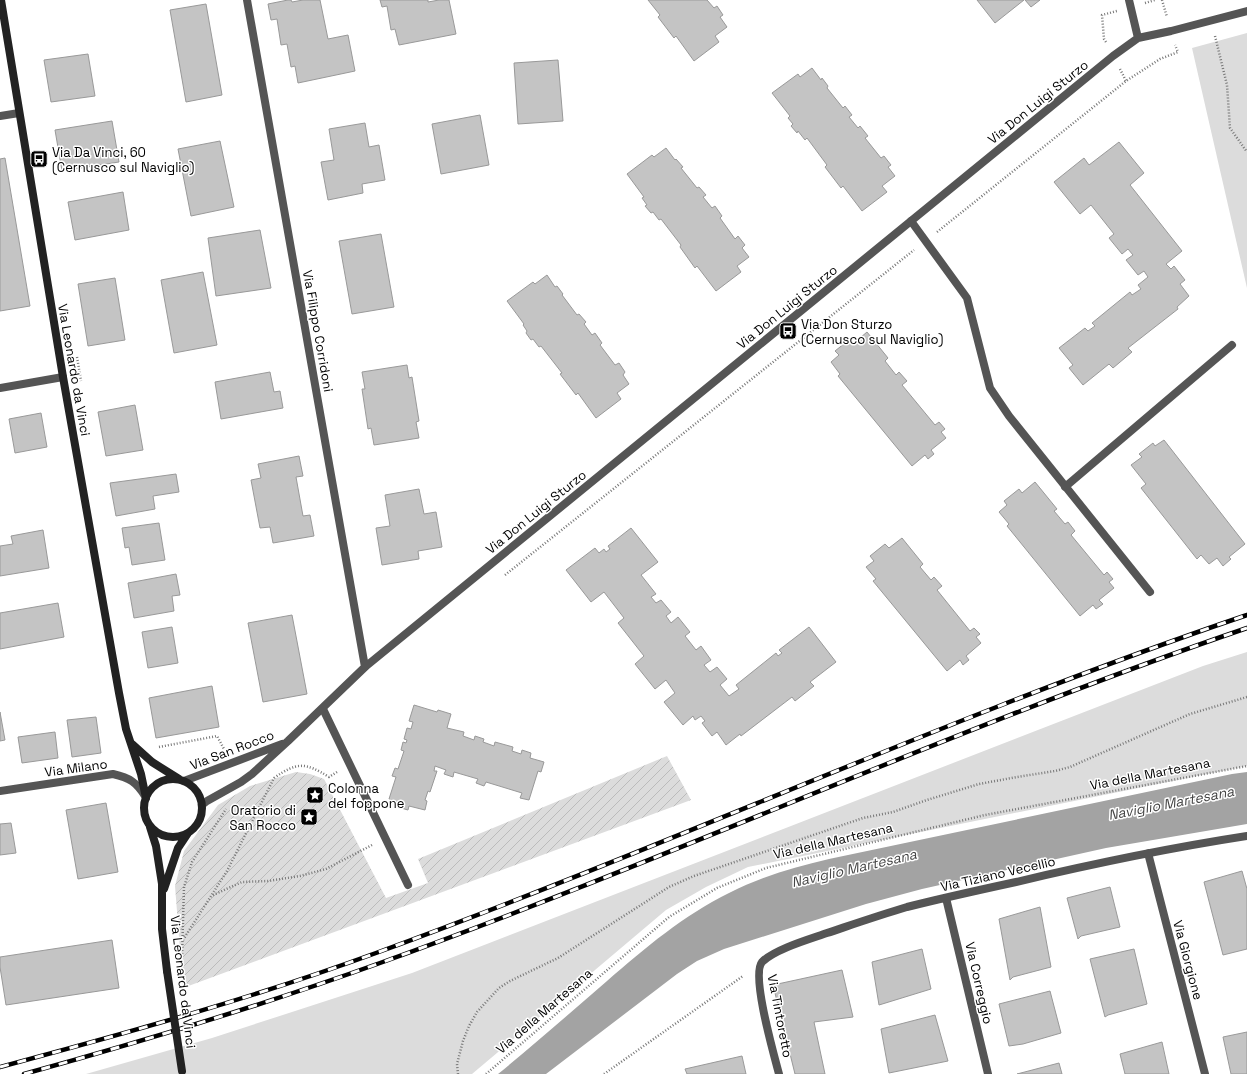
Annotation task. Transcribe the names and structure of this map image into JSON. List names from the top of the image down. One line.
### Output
{"streets":{"street":["Via Don Luigi Sturzo","Via Filippo Corridoni","Via Leonardo da Vinci","Via San Rocco","Via Milano","Via Tiziano Vecellio","Via Giorgione","Via Correggio","Via Tintoretto"],"path":["Via della Martesana"]},"crossings":[["Via Don Luigi Sturzo","Via Filippo Corridoni"],["Via Don Luigi Sturzo","Via San Rocco"],["Via Filippo Corridoni","Via San Rocco"],["Via Leonardo da Vinci","Via San Rocco"],["Via Leonardo da Vinci","Via Milano"],["Via San Rocco","Via Milano"],["Via Tiziano Vecellio","Via Giorgione"],["Via Tiziano Vecellio","Via Correggio"],["Via Tiziano Vecellio","Via Tintoretto"]],"water":["Naviglio Martesana"],"places":{"bus stop":["Via Da Vinci, 60 (Cernusco sul Naviglio)","Via Don Sturzo (Cernusco sul Naviglio)"],"place":["Colonna del foppone","Oratorio di San Rocco"]}}
